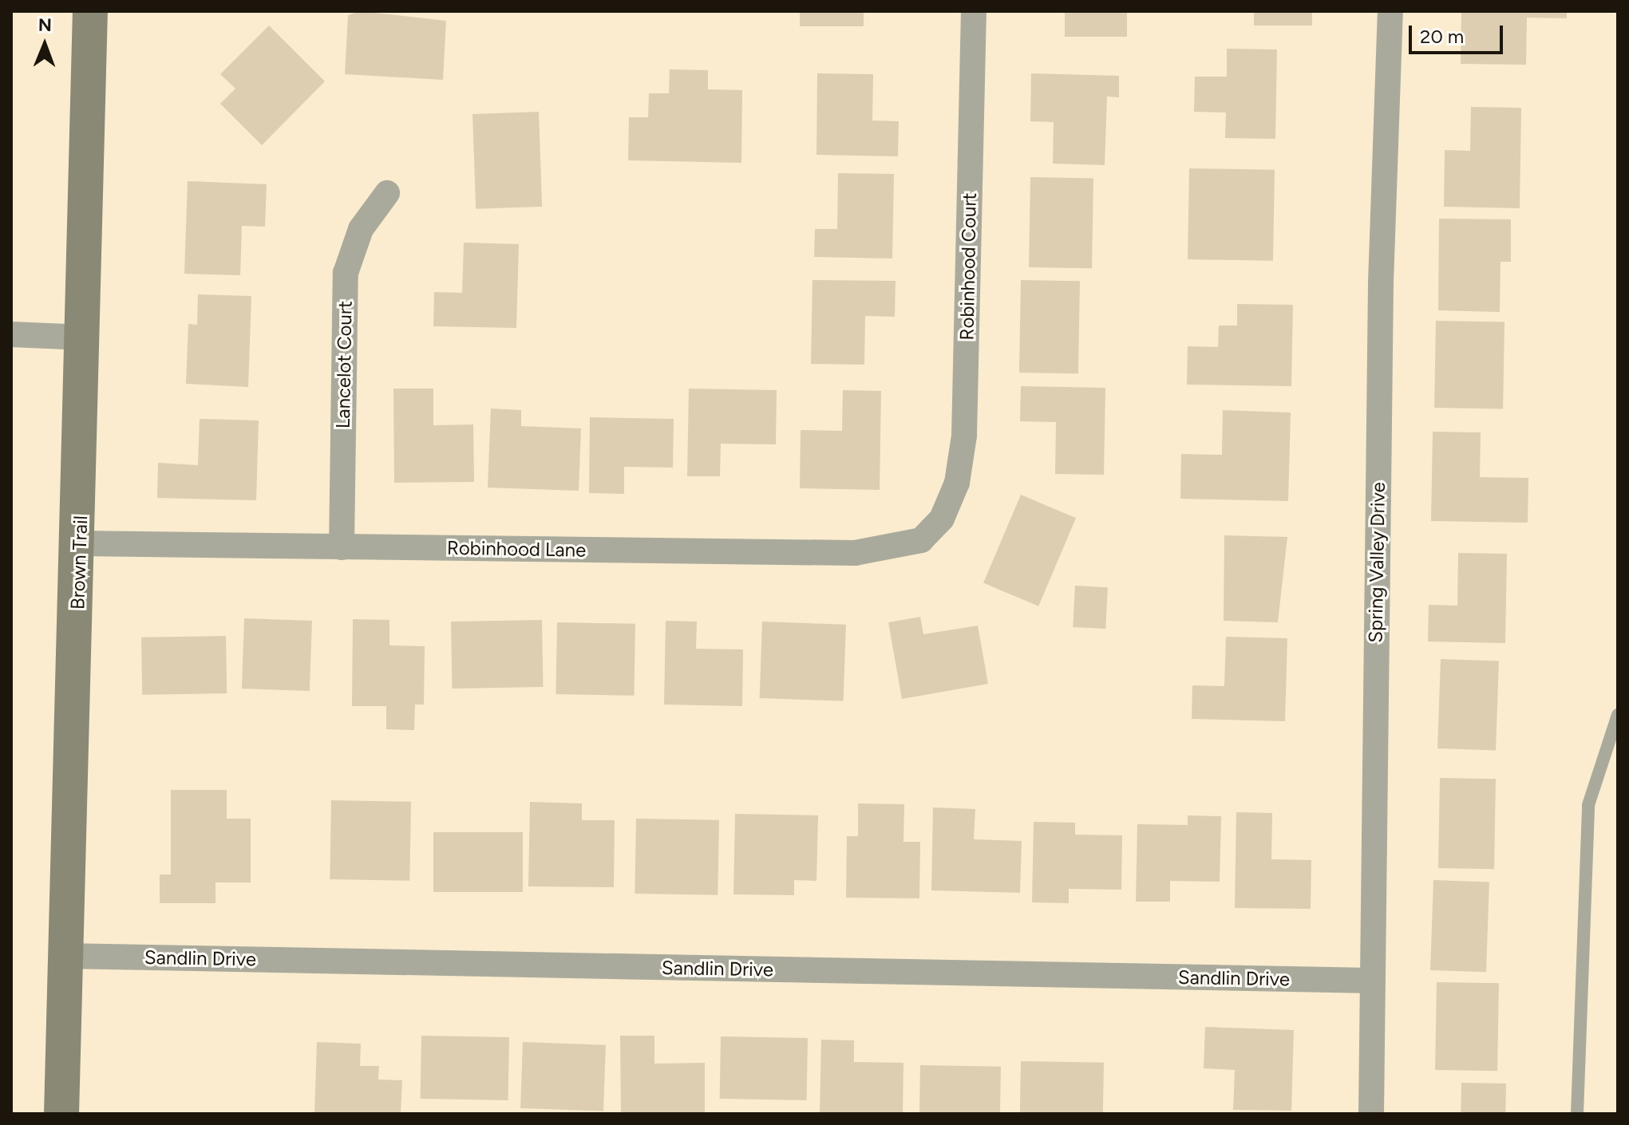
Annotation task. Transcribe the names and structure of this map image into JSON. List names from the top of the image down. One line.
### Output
{"streets":{"street":["Robinhood Court","Lancelot Court","Robinhood Lane","Brown Trail","Spring Valley Drive","Sandlin Drive"]},"crossings":[["Robinhood Court","Robinhood Lane"],["Lancelot Court","Robinhood Lane"],["Robinhood Lane","Brown Trail"],["Brown Trail","Sandlin Drive"],["Spring Valley Drive","Sandlin Drive"]],"scale_bar":"20 m","north":"top"}
